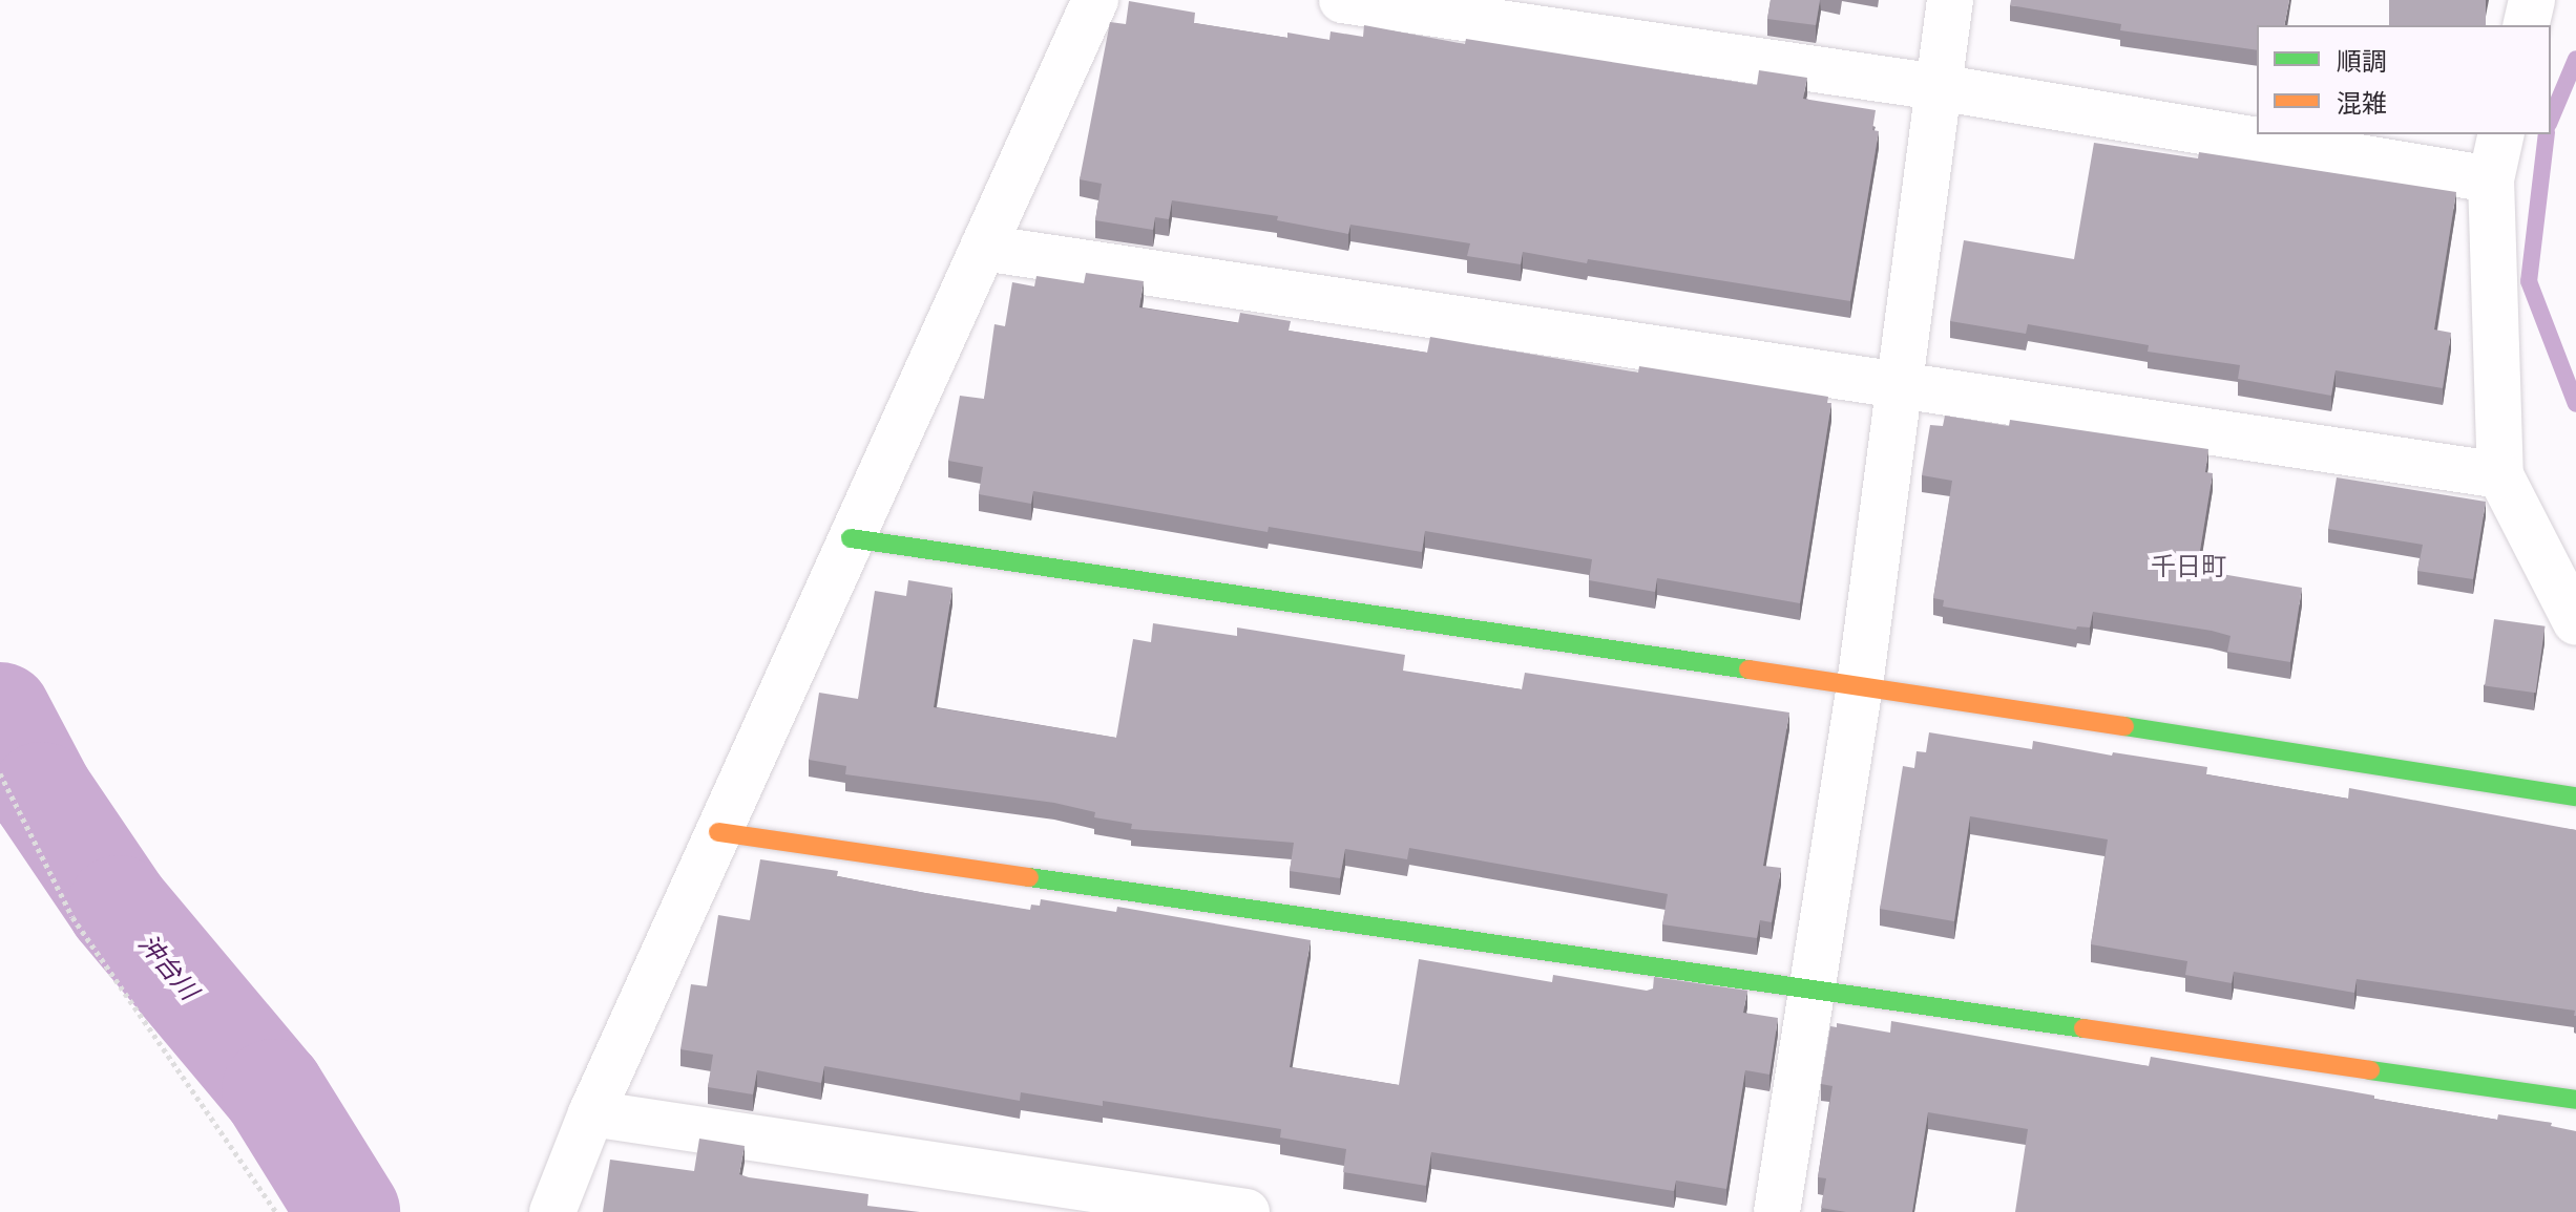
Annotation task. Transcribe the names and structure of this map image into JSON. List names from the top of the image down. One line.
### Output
{"districts":["千日町"],"water":["沖台川"],"legend":["順調","混雑"]}
